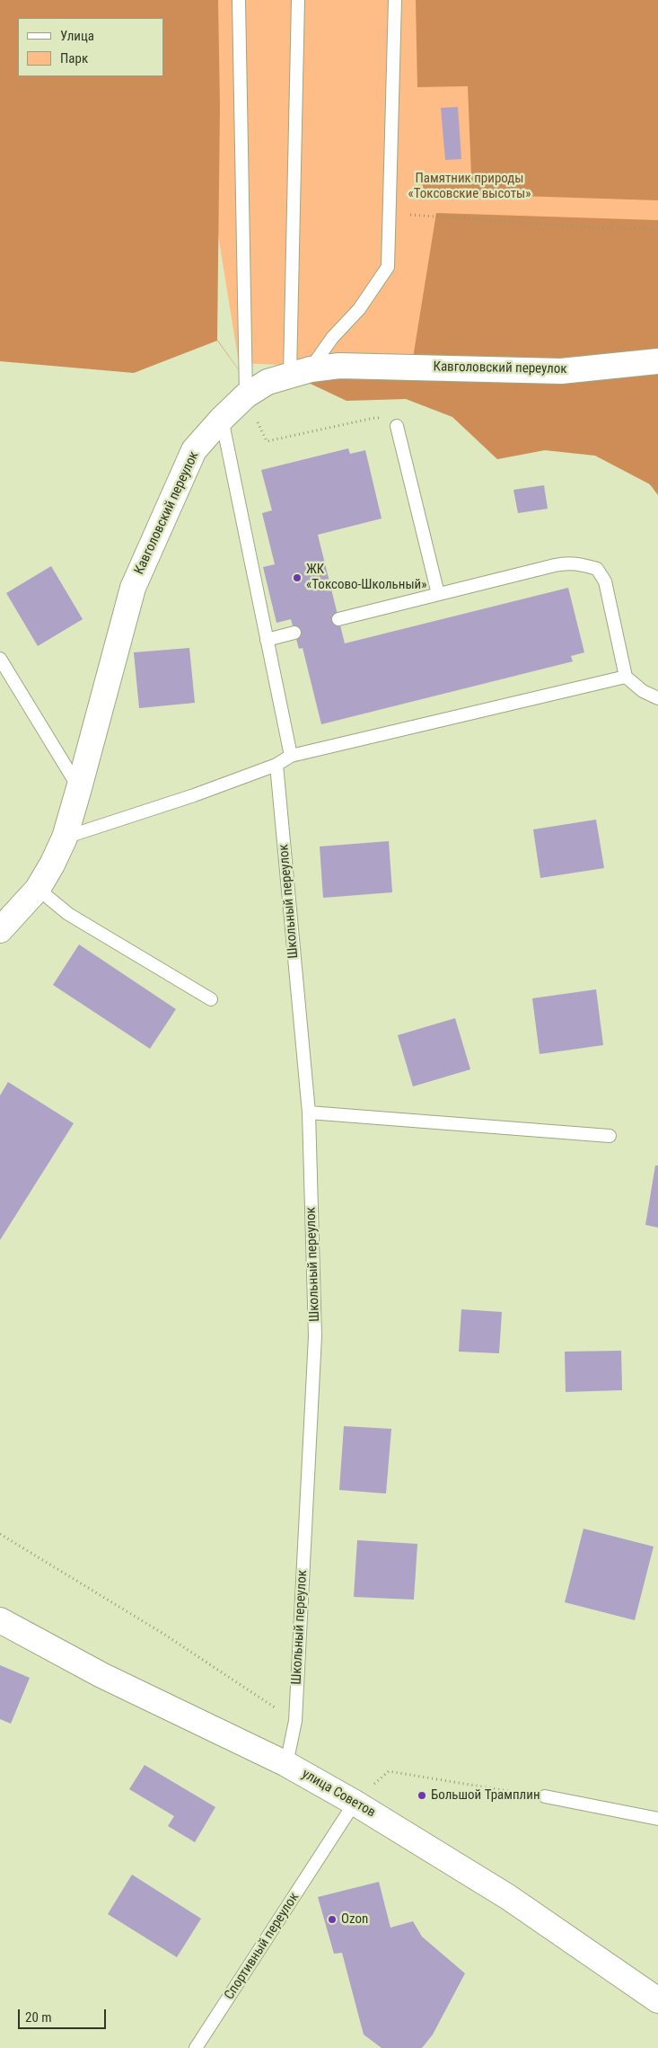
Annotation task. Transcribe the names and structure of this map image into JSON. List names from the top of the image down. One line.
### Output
{"streets":{"street":["Кавголовский переулок","улица Советов"],"lane":["Школьный переулок","Спортивный переулок"]},"crossings":[["Школьный переулок","улица Советов"],["улица Советов","Спортивный переулок"]],"parks":["Памятник природы «Токсовские высоты»"],"places":["ЖК «Токсово-Школьный»","Большой Трамплин","Ozon"],"legend":["Улица","Парк"],"scale_bar":"20 m"}
